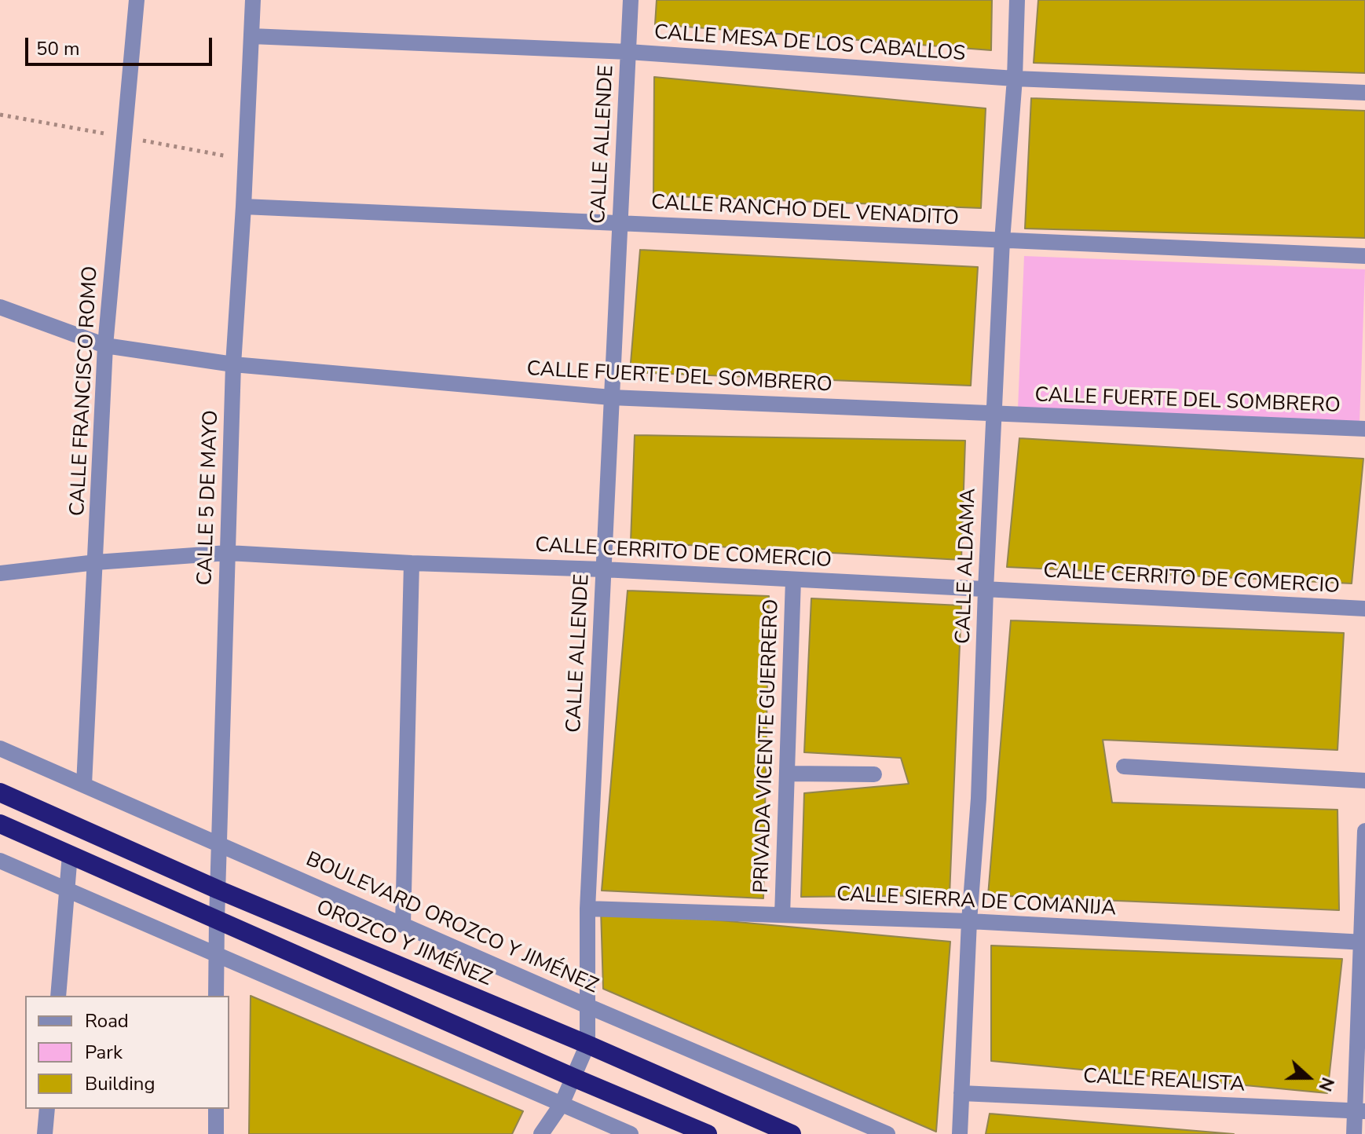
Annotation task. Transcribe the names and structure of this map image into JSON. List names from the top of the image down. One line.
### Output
{"streets":{"highway":["OROZCO Y JIMÉNEZ"],"street":["CALLE MESA DE LOS CABALLOS","CALLE ALLENDE","CALLE RANCHO DEL VENADITO","CALLE FUERTE DEL SOMBRERO","CALLE FRANCISCO ROMO","CALLE 5 DE MAYO","CALLE CERRITO DE COMERCIO","CALLE ALDAMA","PRIVADA VICENTE GUERRERO","CALLE SIERRA DE COMANIJA","BOULEVARD OROZCO Y JIMÉNEZ","CALLE REALISTA"]},"crossings":[["CALLE MESA DE LOS CABALLOS","CALLE ALLENDE"],["CALLE MESA DE LOS CABALLOS","CALLE 5 DE MAYO"],["CALLE MESA DE LOS CABALLOS","CALLE ALDAMA"],["CALLE ALLENDE","CALLE RANCHO DEL VENADITO"],["CALLE ALLENDE","CALLE FUERTE DEL SOMBRERO"],["CALLE ALLENDE","CALLE CERRITO DE COMERCIO"],["CALLE ALLENDE","CALLE SIERRA DE COMANIJA"],["CALLE ALLENDE","BOULEVARD OROZCO Y JIMÉNEZ"],["CALLE ALLENDE","OROZCO Y JIMÉNEZ"],["CALLE RANCHO DEL VENADITO","CALLE 5 DE MAYO"],["CALLE RANCHO DEL VENADITO","CALLE ALDAMA"],["CALLE FUERTE DEL SOMBRERO","CALLE FRANCISCO ROMO"],["CALLE FUERTE DEL SOMBRERO","CALLE 5 DE MAYO"],["CALLE FUERTE DEL SOMBRERO","CALLE ALDAMA"],["CALLE FRANCISCO ROMO","CALLE CERRITO DE COMERCIO"],["CALLE FRANCISCO ROMO","BOULEVARD OROZCO Y JIMÉNEZ"],["CALLE 5 DE MAYO","CALLE CERRITO DE COMERCIO"],["CALLE 5 DE MAYO","BOULEVARD OROZCO Y JIMÉNEZ"],["CALLE 5 DE MAYO","OROZCO Y JIMÉNEZ"],["CALLE CERRITO DE COMERCIO","CALLE ALDAMA"],["CALLE CERRITO DE COMERCIO","PRIVADA VICENTE GUERRERO"],["CALLE ALDAMA","CALLE SIERRA DE COMANIJA"],["CALLE ALDAMA","CALLE REALISTA"],["PRIVADA VICENTE GUERRERO","CALLE SIERRA DE COMANIJA"]],"legend":["Road","Park","Building"],"scale_bar":"50 m","north":"right"}
